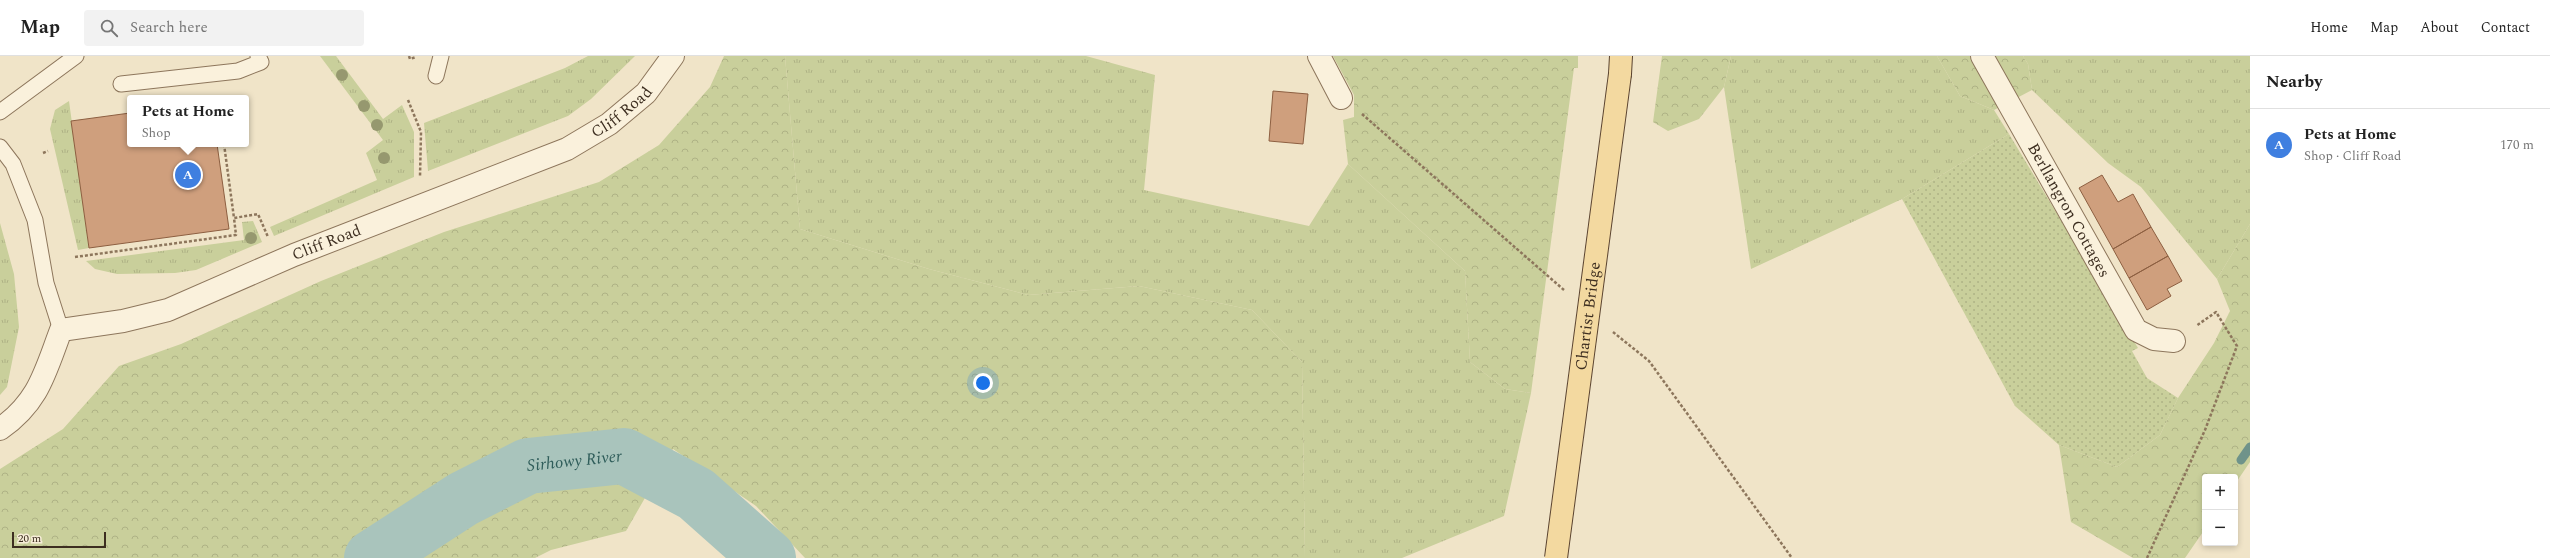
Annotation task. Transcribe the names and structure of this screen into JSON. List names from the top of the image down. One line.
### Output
{"streets":{"main road":["Chartist Bridge"],"street":["Cliff Road","Berllangron Cottages"]},"water":["Sirhowy River"],"scale_bar":"20 m","page":{"header":"Map","search":"Search here","nav":["Home","Map","About","Contact"],"heading":"Nearby","popup":["Pets at Home","Shop"],"list":[{"mark":"A","name":"Pets at Home","note":"Shop · Cliff Road","value":"170 m"}],"pins":"A","map_buttons":["+","−"],"scale":"20 m"}}
